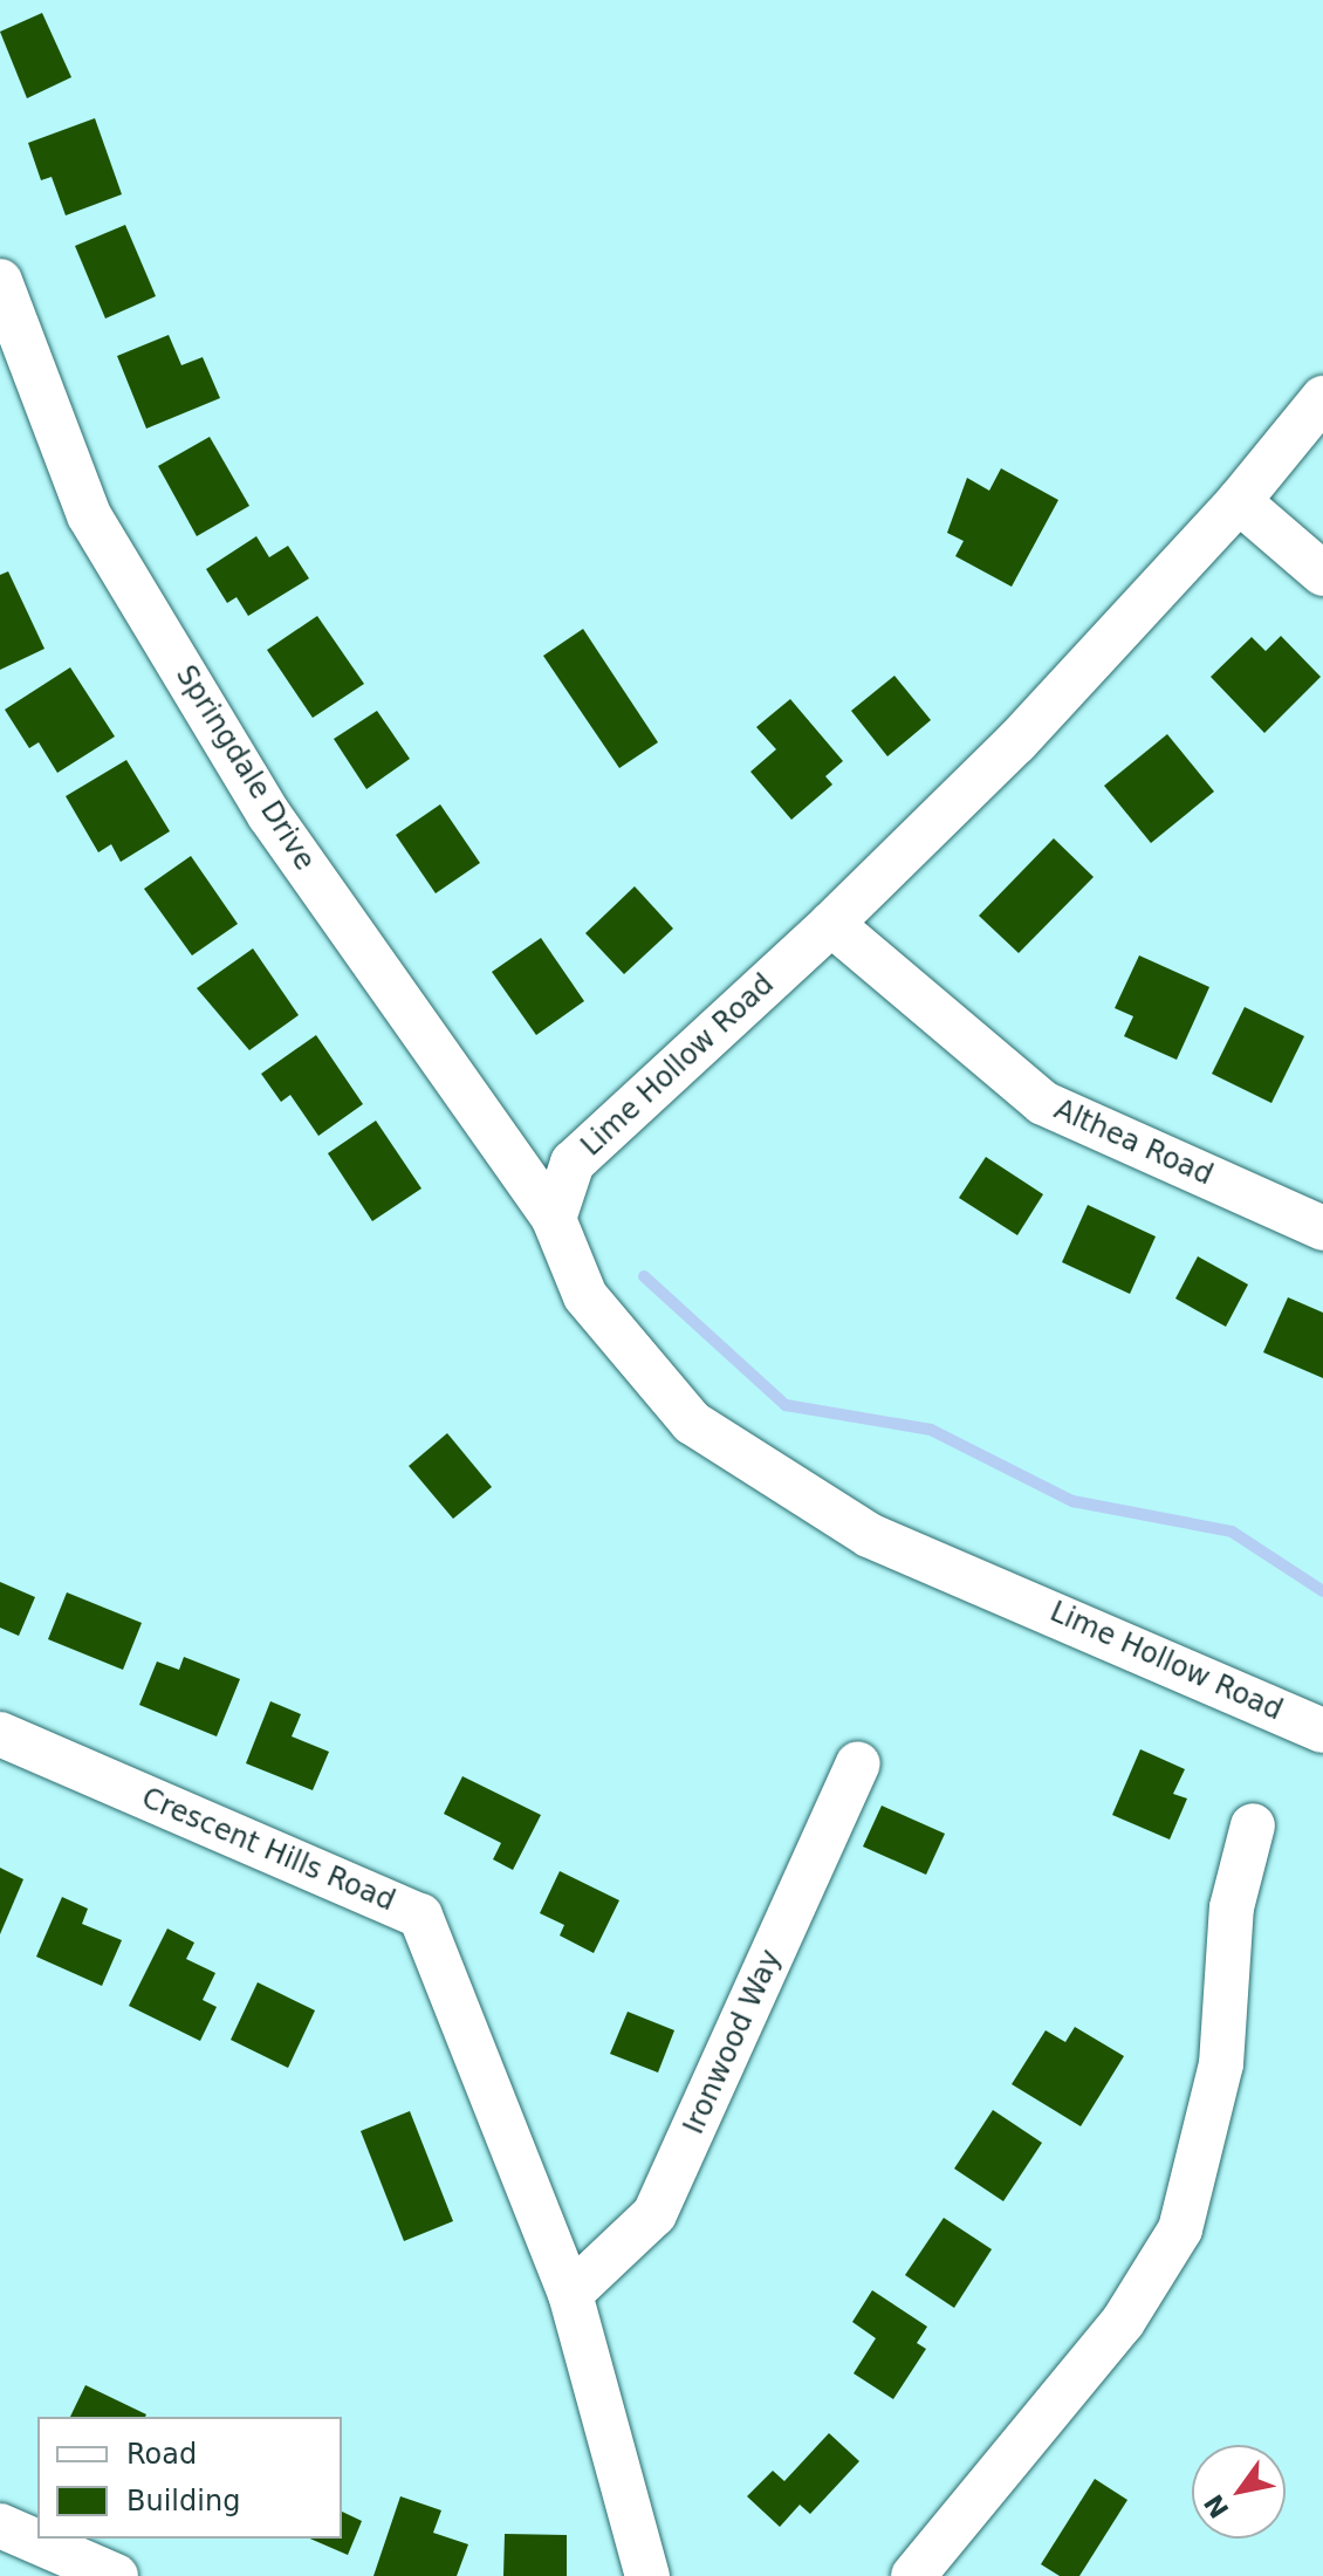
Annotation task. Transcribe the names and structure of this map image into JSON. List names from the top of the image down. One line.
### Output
{"streets":{"street":["Springdale Drive","Lime Hollow Road","Althea Road","Crescent Hills Road","Ironwood Way"]},"crossings":[["Springdale Drive","Lime Hollow Road"],["Lime Hollow Road","Althea Road"],["Crescent Hills Road","Ironwood Way"]],"legend":["Road","Building"],"north":"bottom left"}
